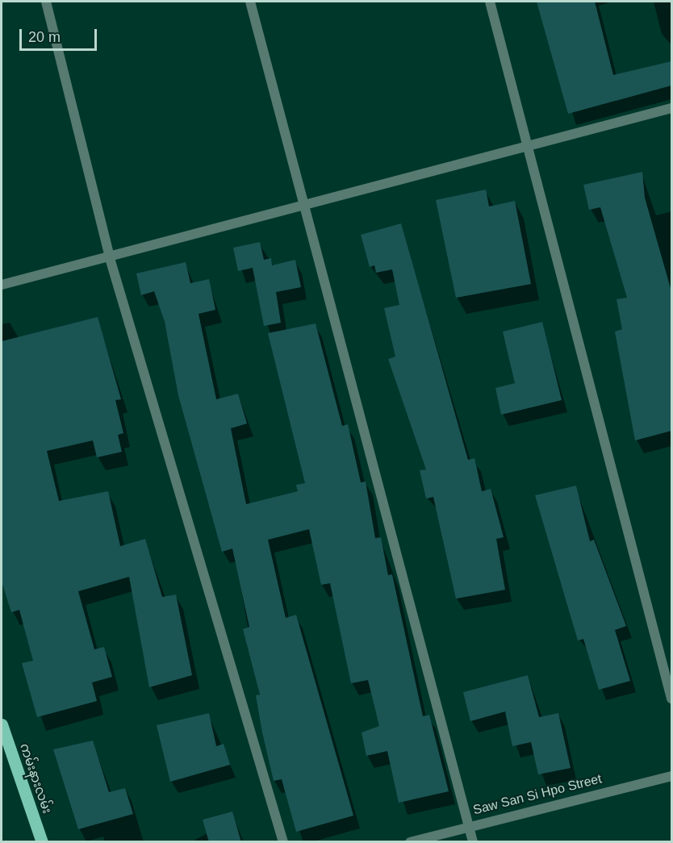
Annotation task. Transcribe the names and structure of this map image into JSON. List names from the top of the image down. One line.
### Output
{"streets":{"main road":["ကမ်းနားလမ်း"],"street":["Saw San Si Hpo Street"]},"scale_bar":"20 m"}
